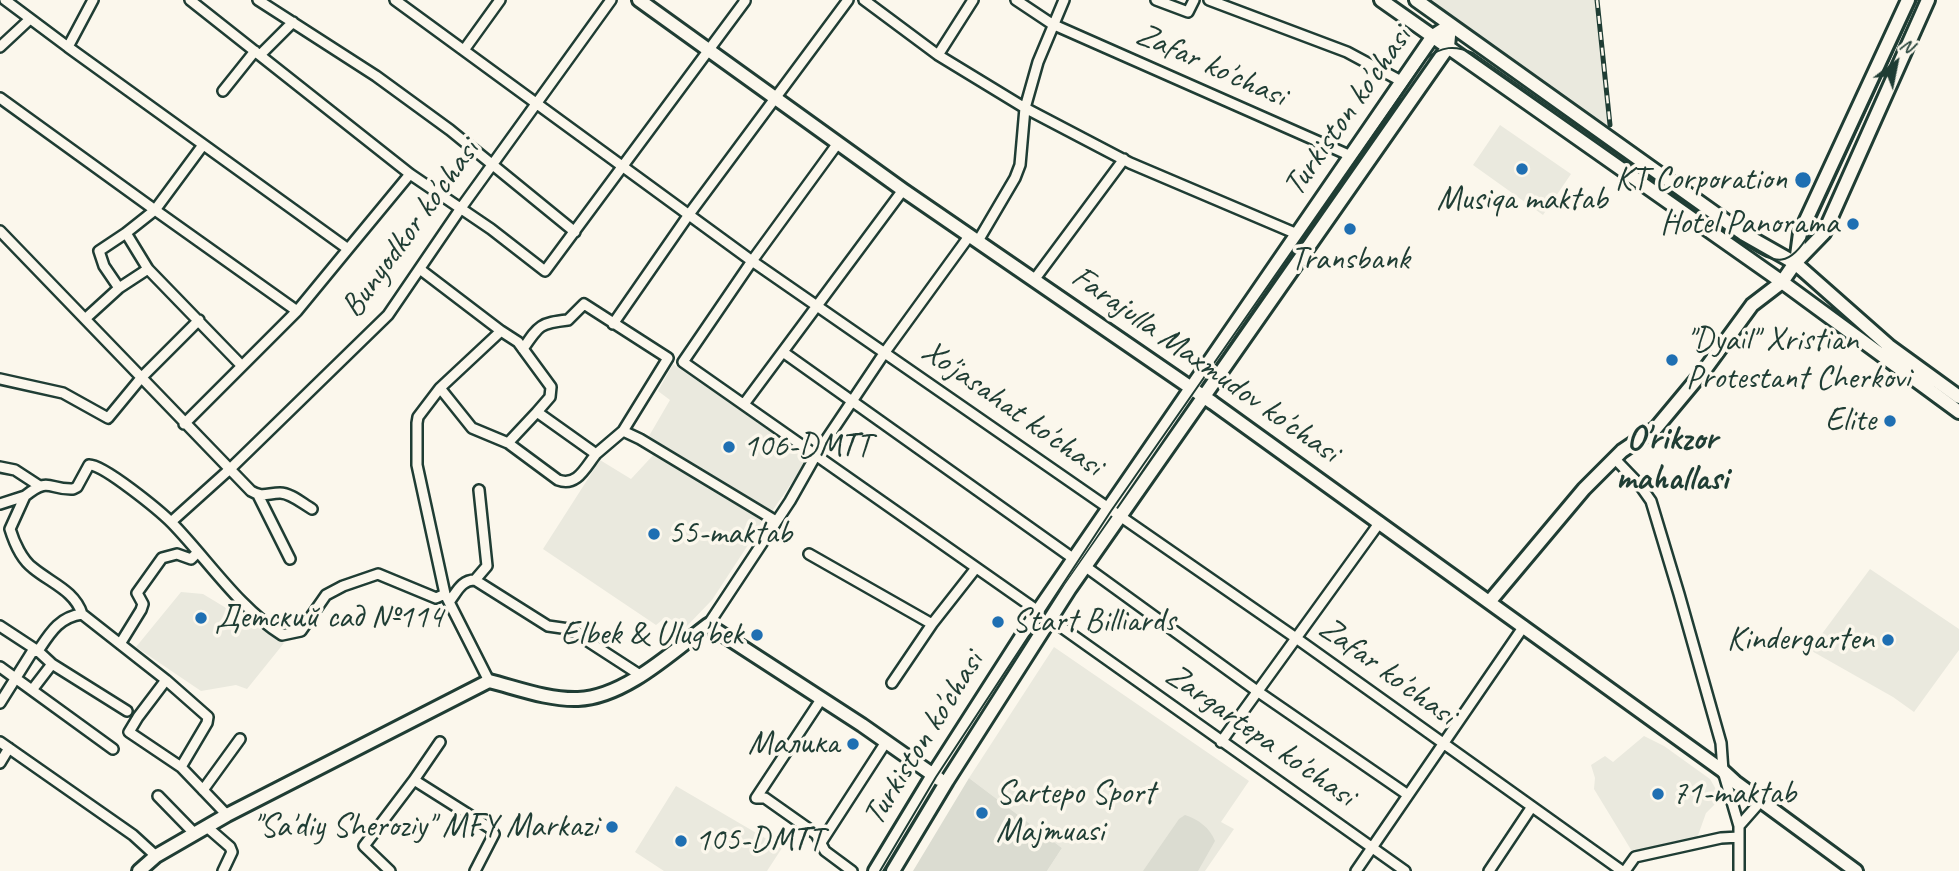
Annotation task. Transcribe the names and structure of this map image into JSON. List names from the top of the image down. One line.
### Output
{"streets":{"main road":["Turkiston ko'chasi","Farajulla Maxmudov ko'chasi"],"street":["Zafar ko'chasi","Bunyodkor ko'chasi","Xo'jasahat ko'chasi","Zargartepa ko'chasi"]},"crossings":[["Zafar ko'chasi","Turkiston ko'chasi"],["Zafar ko'chasi","Xo'jasahat ko'chasi"],["Turkiston ko'chasi","Farajulla Maxmudov ko'chasi"],["Turkiston ko'chasi","Xo'jasahat ko'chasi"],["Turkiston ko'chasi","Zargartepa ko'chasi"],["Farajulla Maxmudov ko'chasi","Xo'jasahat ko'chasi"]],"districts":["O'rikzor mahallasi"],"places":["Musiqa maktab","KT Corporation","Hotel Panorama","Transbank","\"Dyail\" Xristian Protestant Cherkovi","Elite","106-DMTT","55-maktab","Детский сад №114","Start Billiards","Elbek & Ulug'bek","Kindergarten","Малика","71-maktab","Sartepo Sport Majmuasi","\"Sa'diy Sheroziy\" MFY Markazi","105-DMTT"],"north":"top right"}
